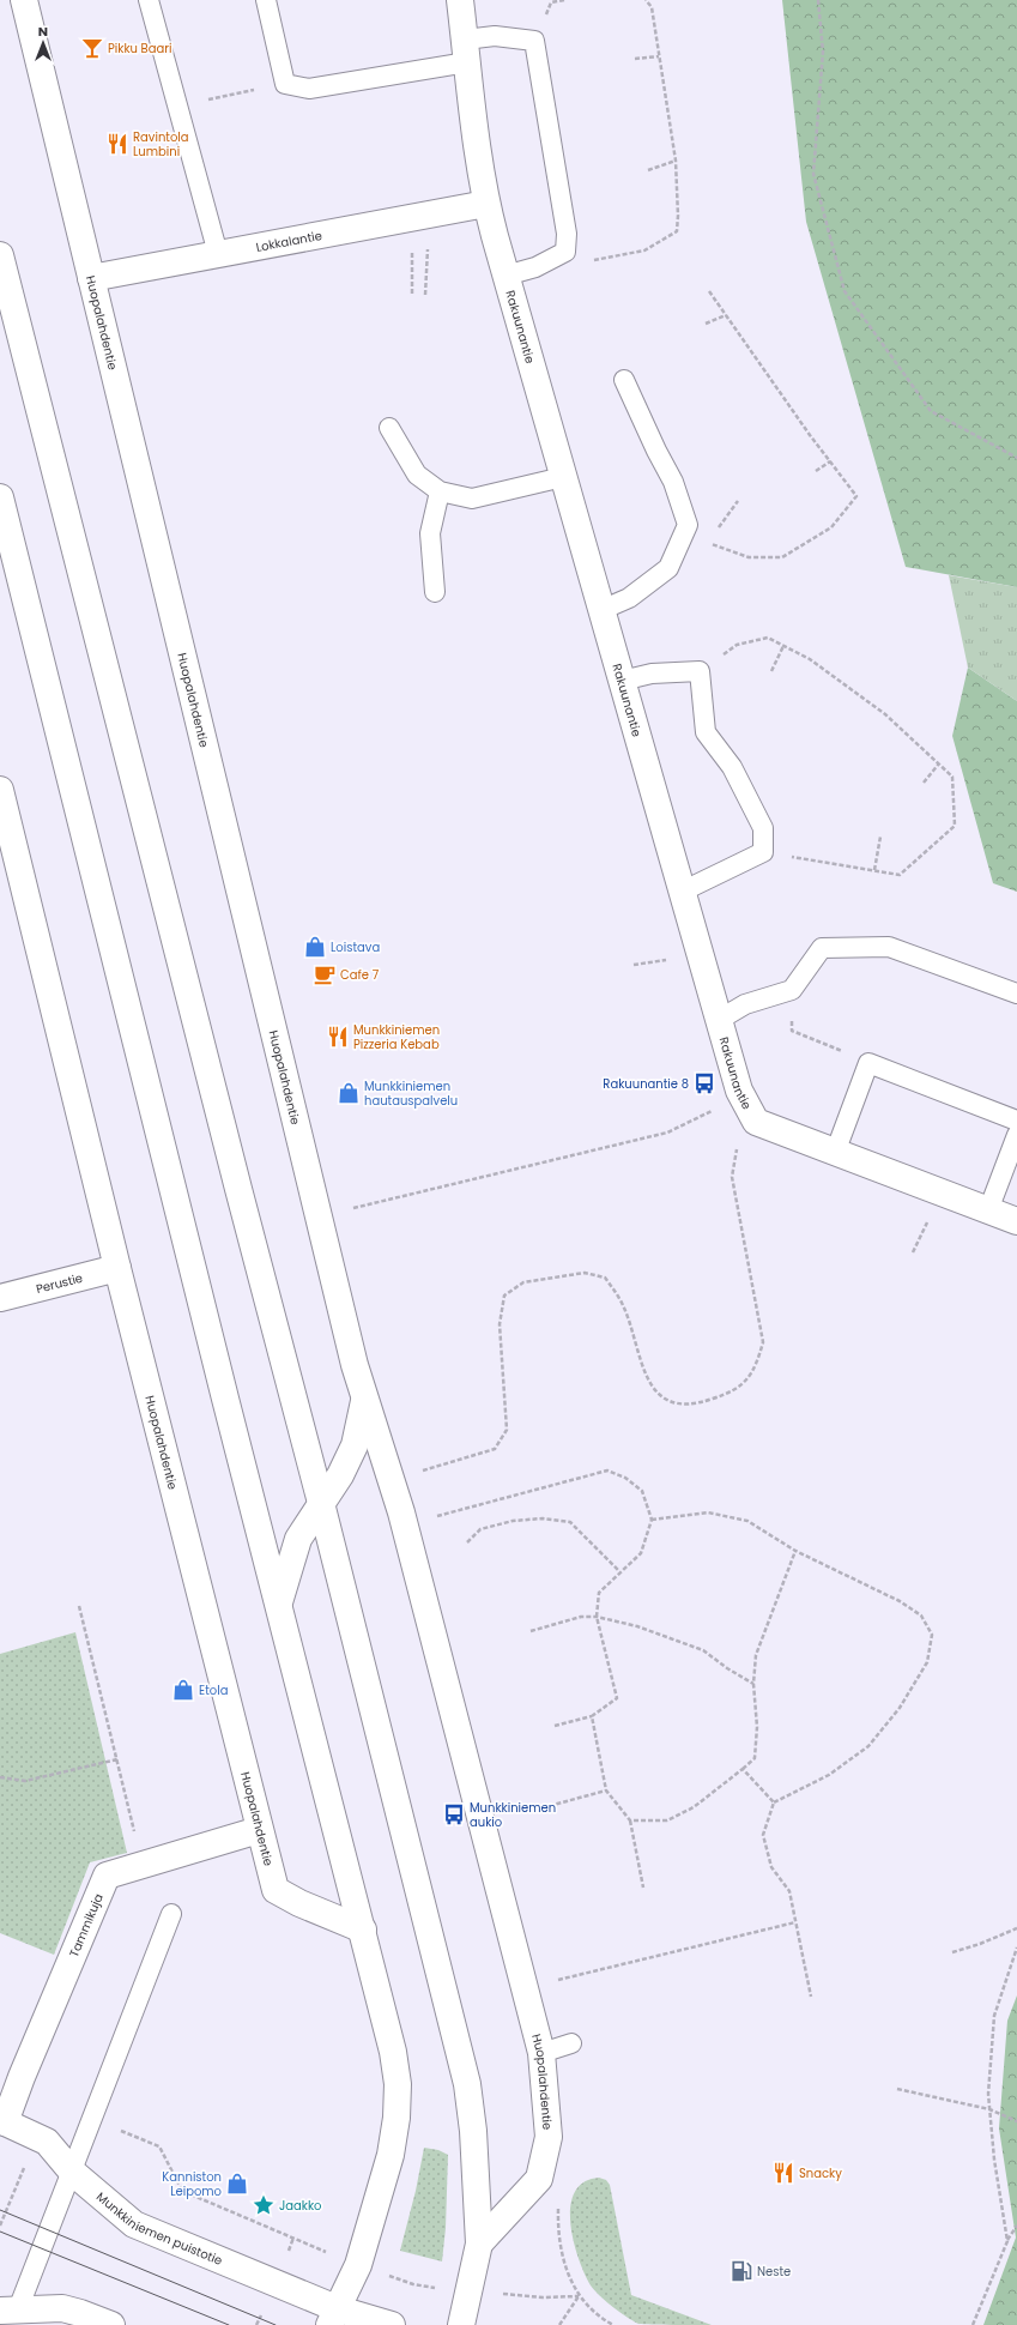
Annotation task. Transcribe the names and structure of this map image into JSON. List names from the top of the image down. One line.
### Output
{"streets":{"street":["Lokkalantie","Huopalahdentie","Rakuunantie","Perustie","Tammikuja","Munkkiniemen puistotie"]},"crossings":[["Lokkalantie","Huopalahdentie"],["Lokkalantie","Rakuunantie"],["Huopalahdentie","Perustie"],["Huopalahdentie","Tammikuja"],["Tammikuja","Munkkiniemen puistotie"]],"places":{"bar":["Pikku Baari"],"restaurant":["Ravintola Lumbini","Munkkiniemen Pizzeria Kebab","Snacky"],"shop":["Loistava","Munkkiniemen hautauspalvelu","Etola","Kanniston Leipomo"],"cafe":["Cafe 7"],"bus stop":["Rakuunantie 8","Munkkiniemen aukio"],"place":["Jaakko"],"fuel station":["Neste"]},"north":"top"}
